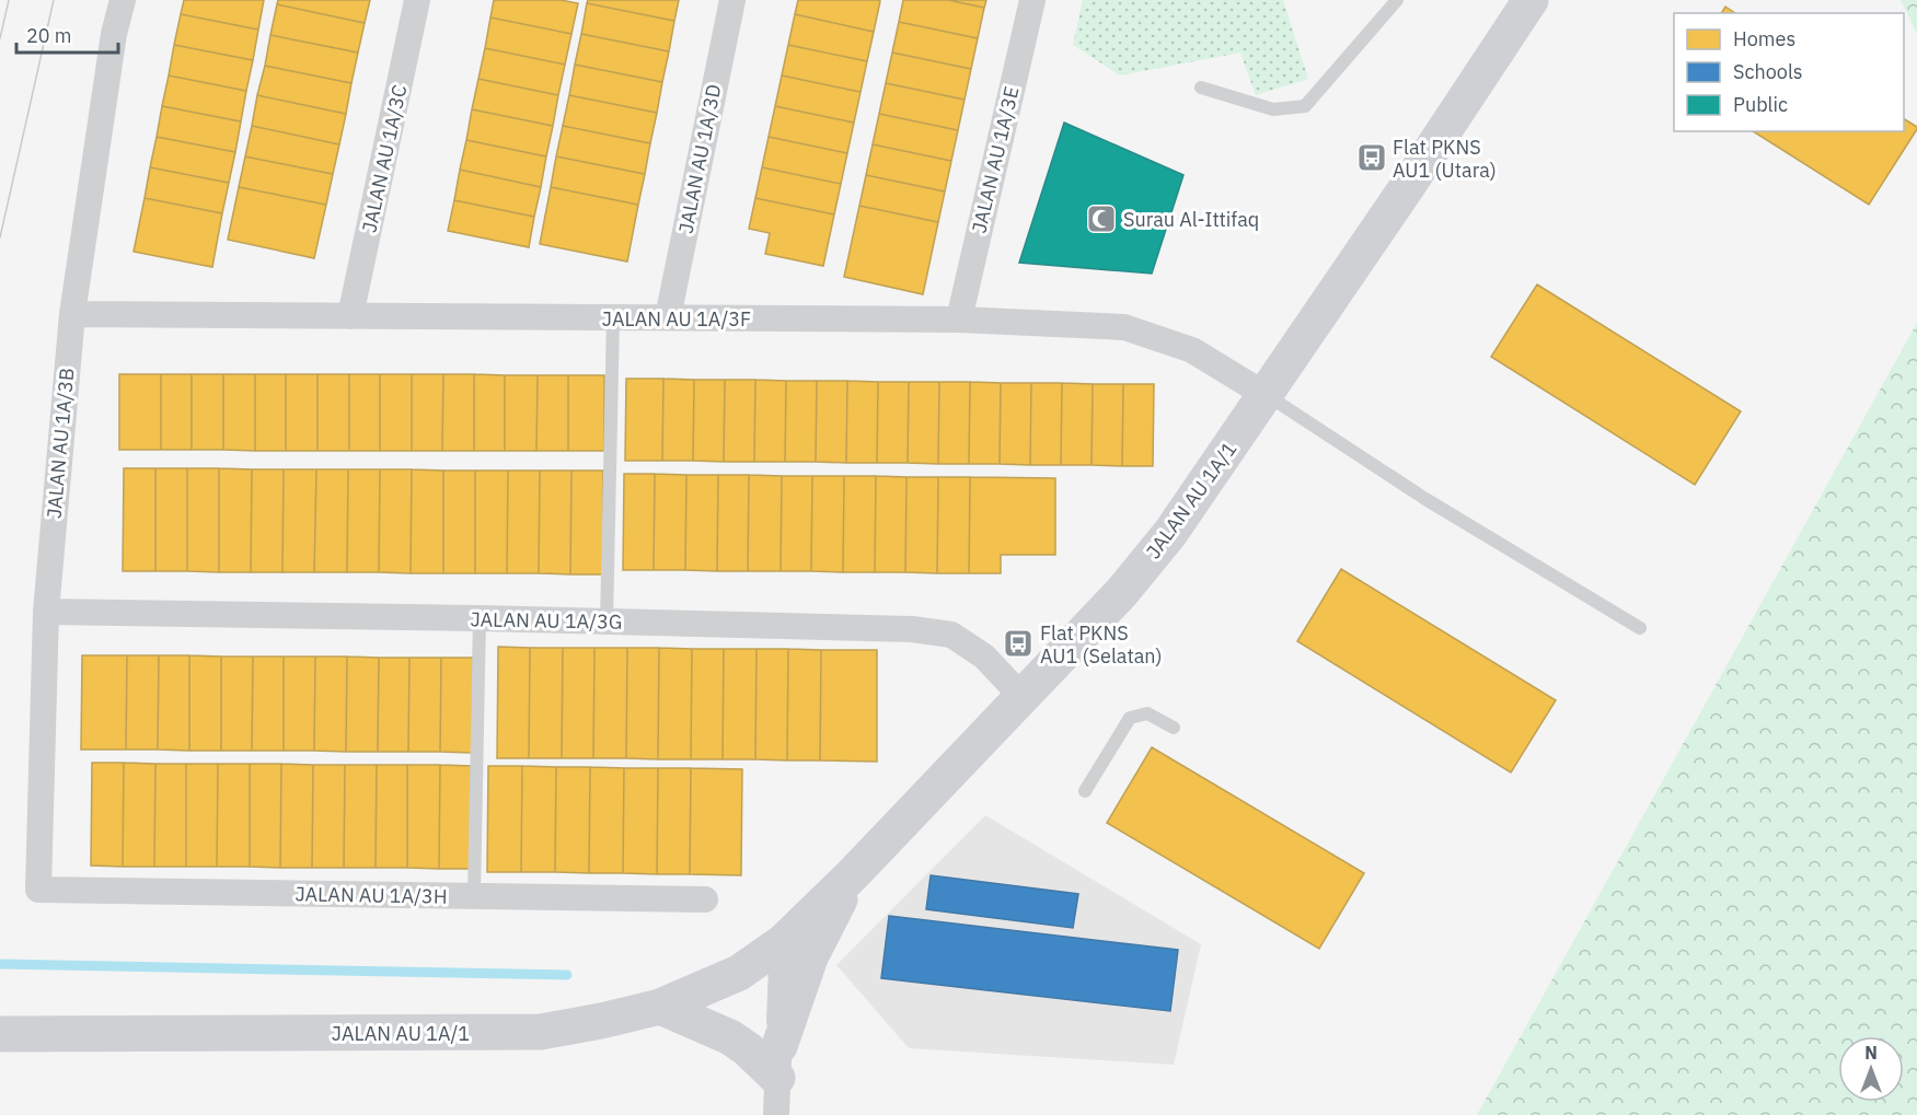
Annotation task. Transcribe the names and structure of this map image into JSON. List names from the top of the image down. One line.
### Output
{"streets":{"street":["JALAN AU 1A/3C","JALAN AU 1A/3D","JALAN AU 1A/3E","JALAN AU 1A/3F","JALAN AU 1A/3B","JALAN AU 1A/1","JALAN AU 1A/3G","JALAN AU 1A/3H"]},"crossings":[["JALAN AU 1A/3C","JALAN AU 1A/3F"],["JALAN AU 1A/3D","JALAN AU 1A/3F"],["JALAN AU 1A/3E","JALAN AU 1A/3F"],["JALAN AU 1A/3F","JALAN AU 1A/3B"],["JALAN AU 1A/3F","JALAN AU 1A/1"],["JALAN AU 1A/3B","JALAN AU 1A/3G"],["JALAN AU 1A/3B","JALAN AU 1A/3H"],["JALAN AU 1A/1","JALAN AU 1A/3G"]],"places":{"bus stop":["Flat PKNS AU1 (Utara)","Flat PKNS AU1 (Selatan)"],"mosque":["Surau Al-Ittifaq"]},"legend":["Homes","Schools","Public"],"scale_bar":"20 m","north":"top"}
